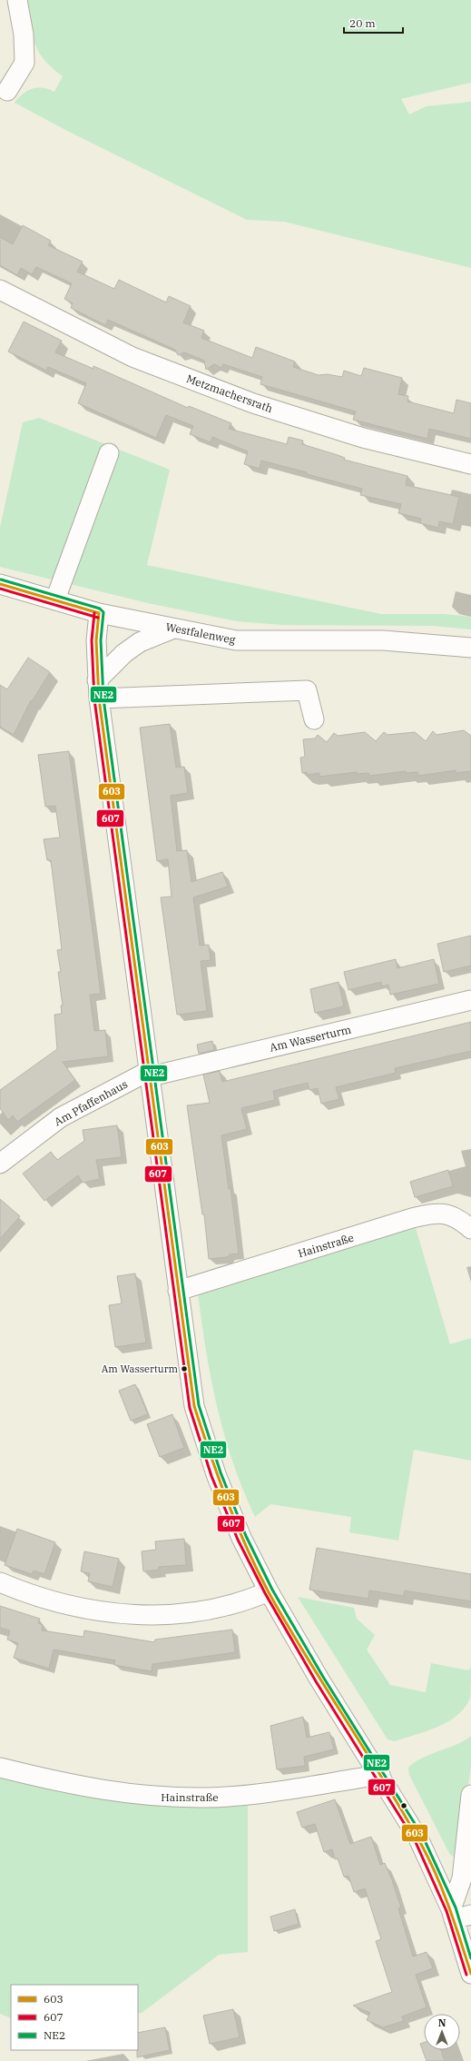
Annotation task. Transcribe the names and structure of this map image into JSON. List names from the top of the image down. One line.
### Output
{"streets":{"street":["Metzmachersrath","Westfalenweg","Am Wasserturm","Am Pfaffenhaus","Hainstraße"]},"crossings":[["Am Wasserturm","Am Pfaffenhaus"]],"places":["Am Wasserturm"],"lines":["transit line NE2","transit line 603","transit line 607"],"legend":["603","607","NE2"],"scale_bar":"20 m","north":"top"}
